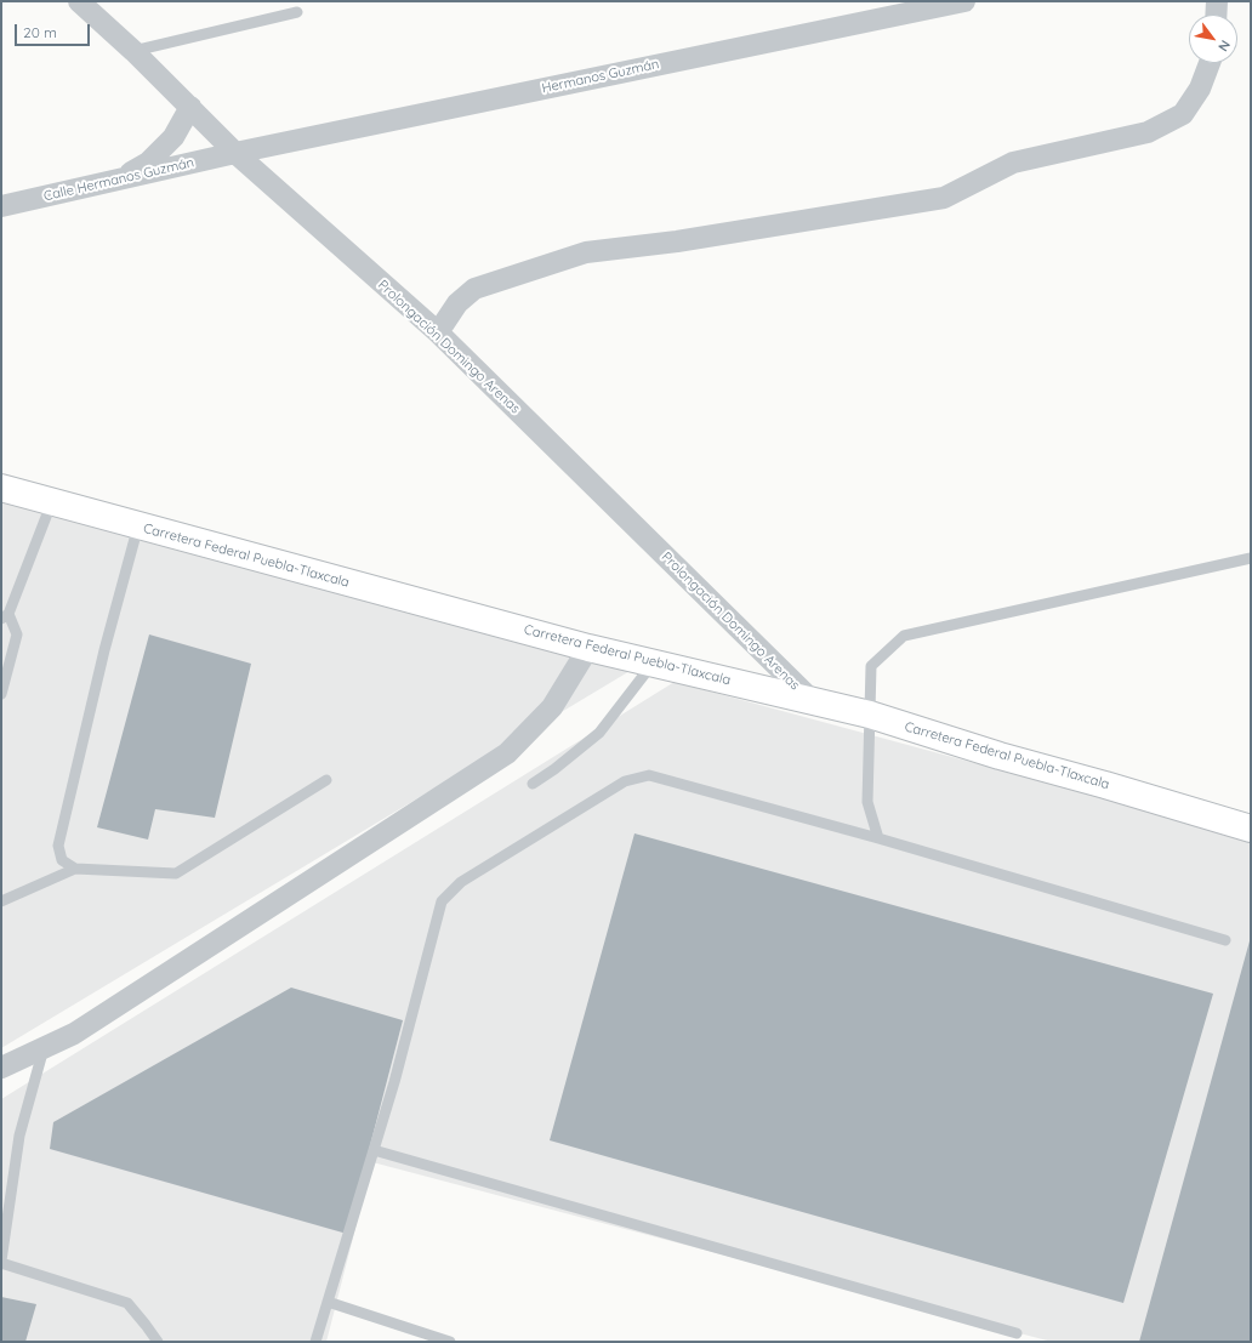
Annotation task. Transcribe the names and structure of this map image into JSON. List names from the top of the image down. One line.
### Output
{"streets":{"main road":["Carretera Federal Puebla-Tlaxcala"],"street":["Hermanos Guzmán","Calle Hermanos Guzmán","Prolongación Domingo Arenas"]},"crossings":[["Hermanos Guzmán","Calle Hermanos Guzmán"],["Hermanos Guzmán","Prolongación Domingo Arenas"],["Calle Hermanos Guzmán","Prolongación Domingo Arenas"],["Prolongación Domingo Arenas","Carretera Federal Puebla-Tlaxcala"]],"scale_bar":"20 m","north":"bottom right"}
